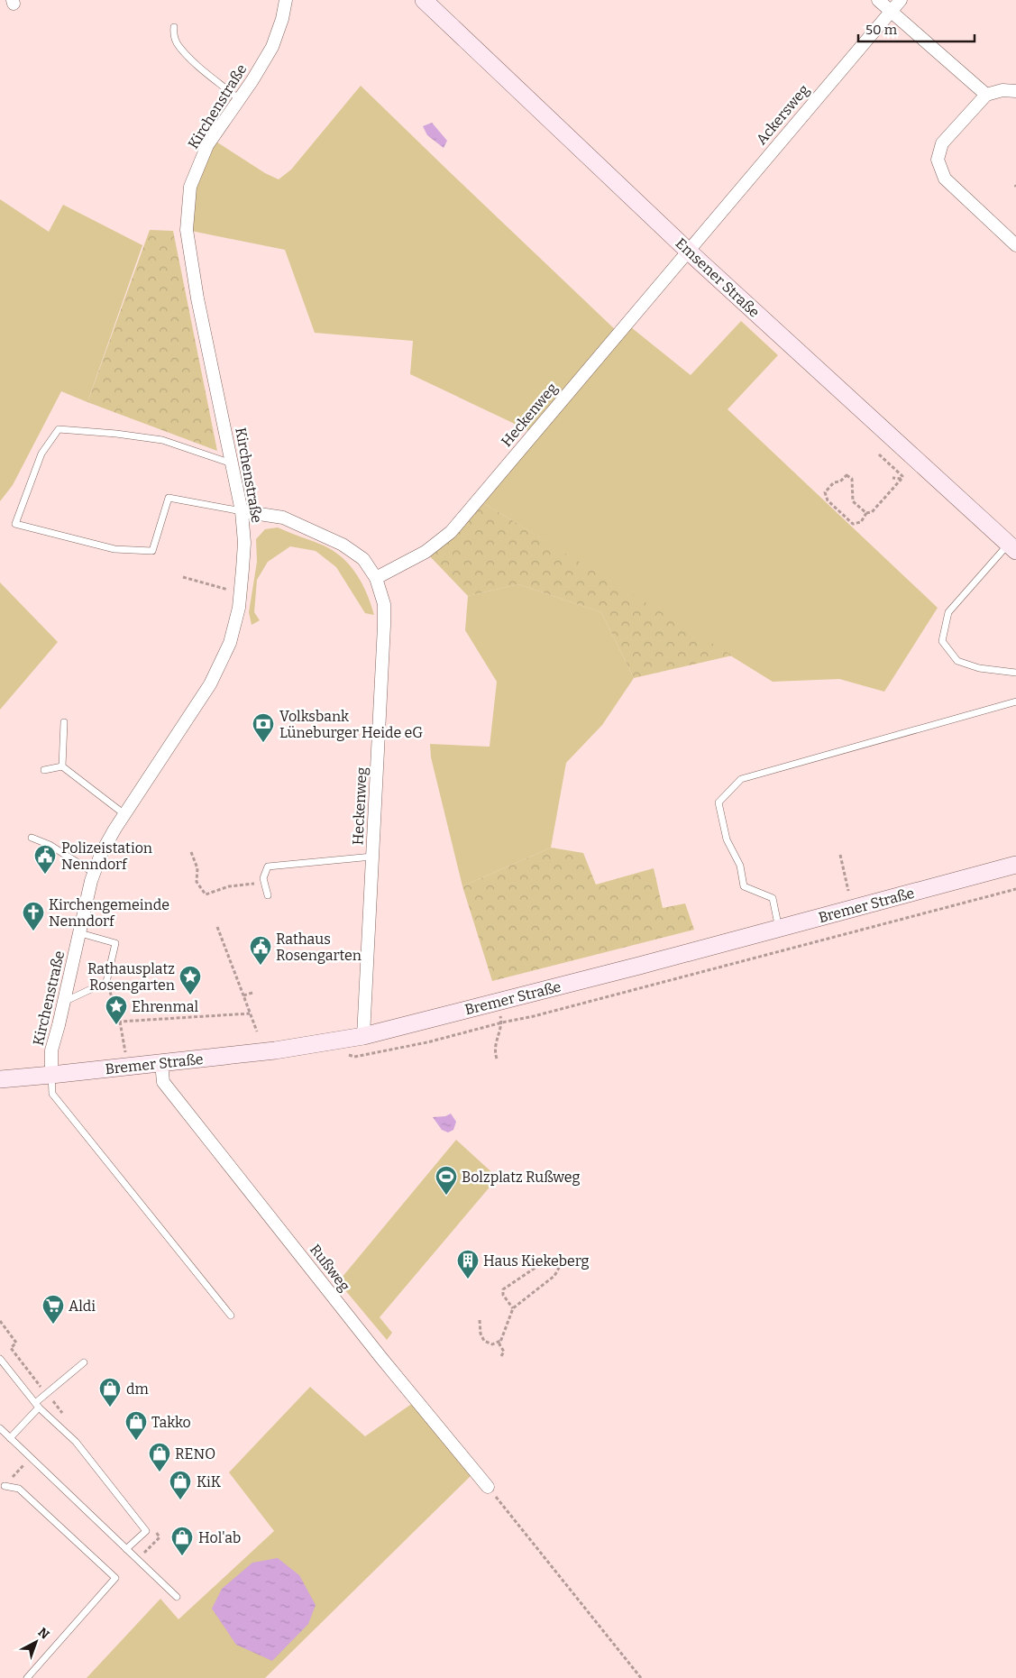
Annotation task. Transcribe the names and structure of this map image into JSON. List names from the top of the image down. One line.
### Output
{"streets":{"main road":["Emsener Straße","Bremer Straße"],"street":["Kirchenstraße","Ackersweg","Heckenweg","Rußweg"]},"crossings":[["Kirchenstraße","Heckenweg"],["Kirchenstraße","Bremer Straße"],["Ackersweg","Emsener Straße"],["Ackersweg","Heckenweg"],["Emsener Straße","Heckenweg"],["Heckenweg","Bremer Straße"],["Bremer Straße","Rußweg"]],"places":{"bank":["Volksbank Lüneburger Heide eG"],"public building":["Polizeistation Nenndorf","Rathaus Rosengarten"],"church":["Kirchengemeinde Nenndorf"],"place":["Rathausplatz Rosengarten","Ehrenmal"],"sports":["Bolzplatz Rußweg"],"building":["Haus Kiekeberg"],"supermarket":["Aldi"],"shop":["dm","Takko","RENO","KiK","Hol'ab"]},"scale_bar":"50 m","north":"top right"}
